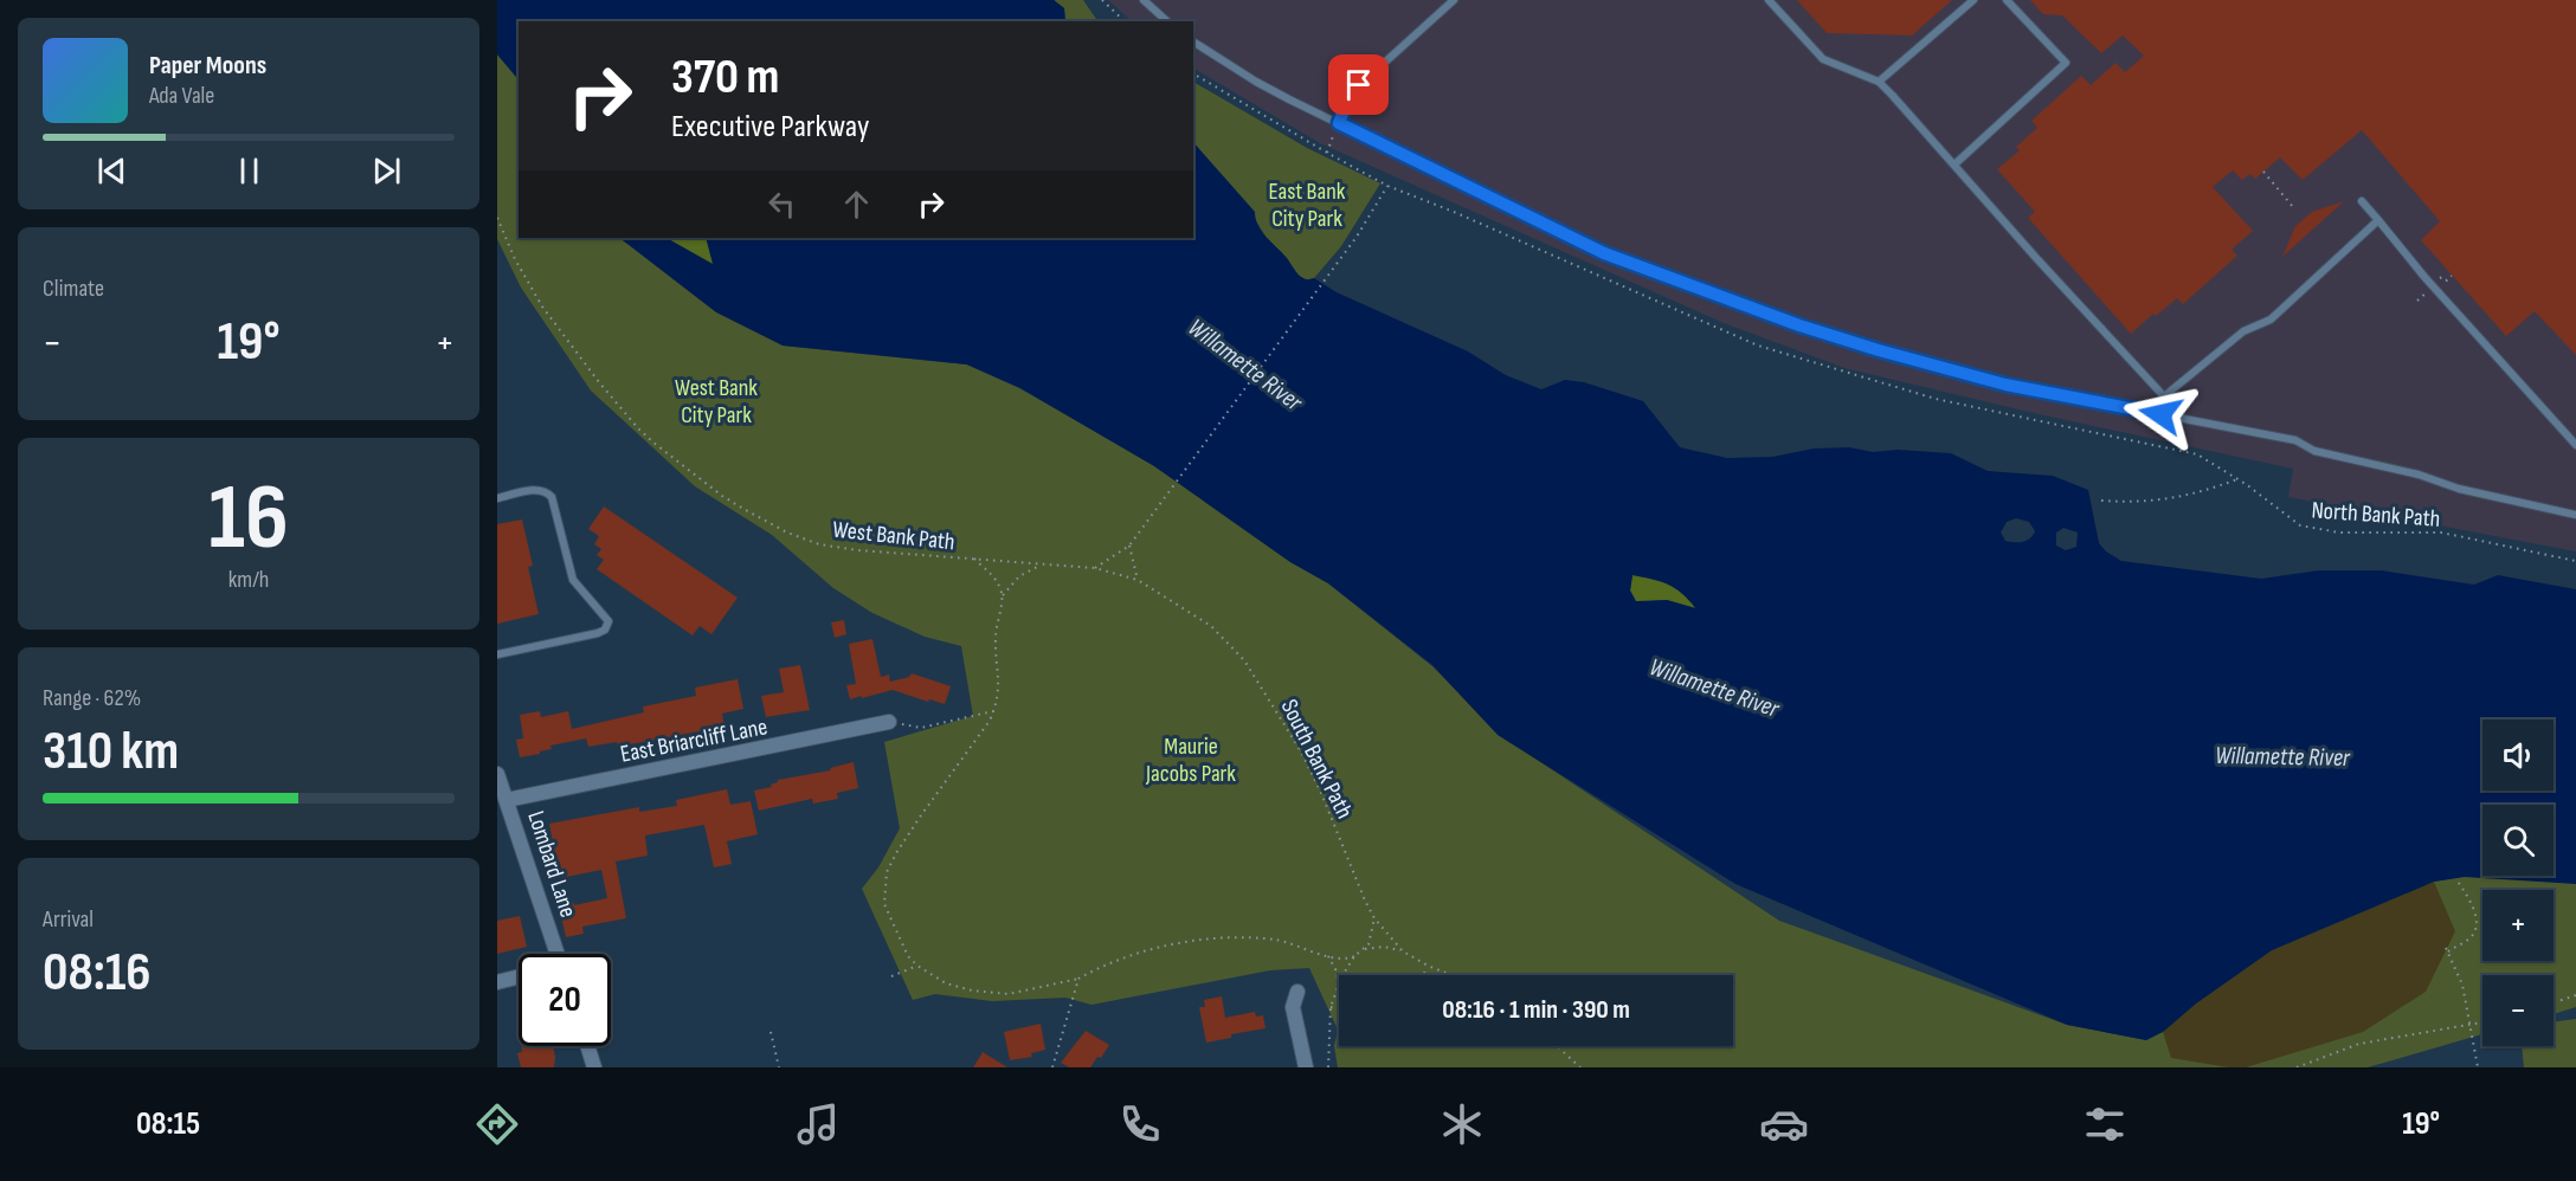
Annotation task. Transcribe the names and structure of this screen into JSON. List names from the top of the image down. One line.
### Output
{"streets":{"street":["East Briarcliff Lane","Lombard Lane"],"path":["North Bank Path","West Bank Path","South Bank Path"]},"crossings":[["West Bank Path","South Bank Path"],["East Briarcliff Lane","Lombard Lane"]],"water":["Willamette River"],"parks":["East Bank City Park","West Bank City Park","Maurie Jacobs Park"],"page":{"turn":["370 m","Executive Parkway"],"song":["Paper Moons","Ada Vale"],"tile":["Climate",["16","km/h"],["Range · 62%","310 km"],["Arrival","08:16"]],"heat":["−","19°","+"],"map_buttons":["+","−"],"limit":"20","trip":"08:16 · 1 min · 390 m","tabs":["08:15","19°"]}}
